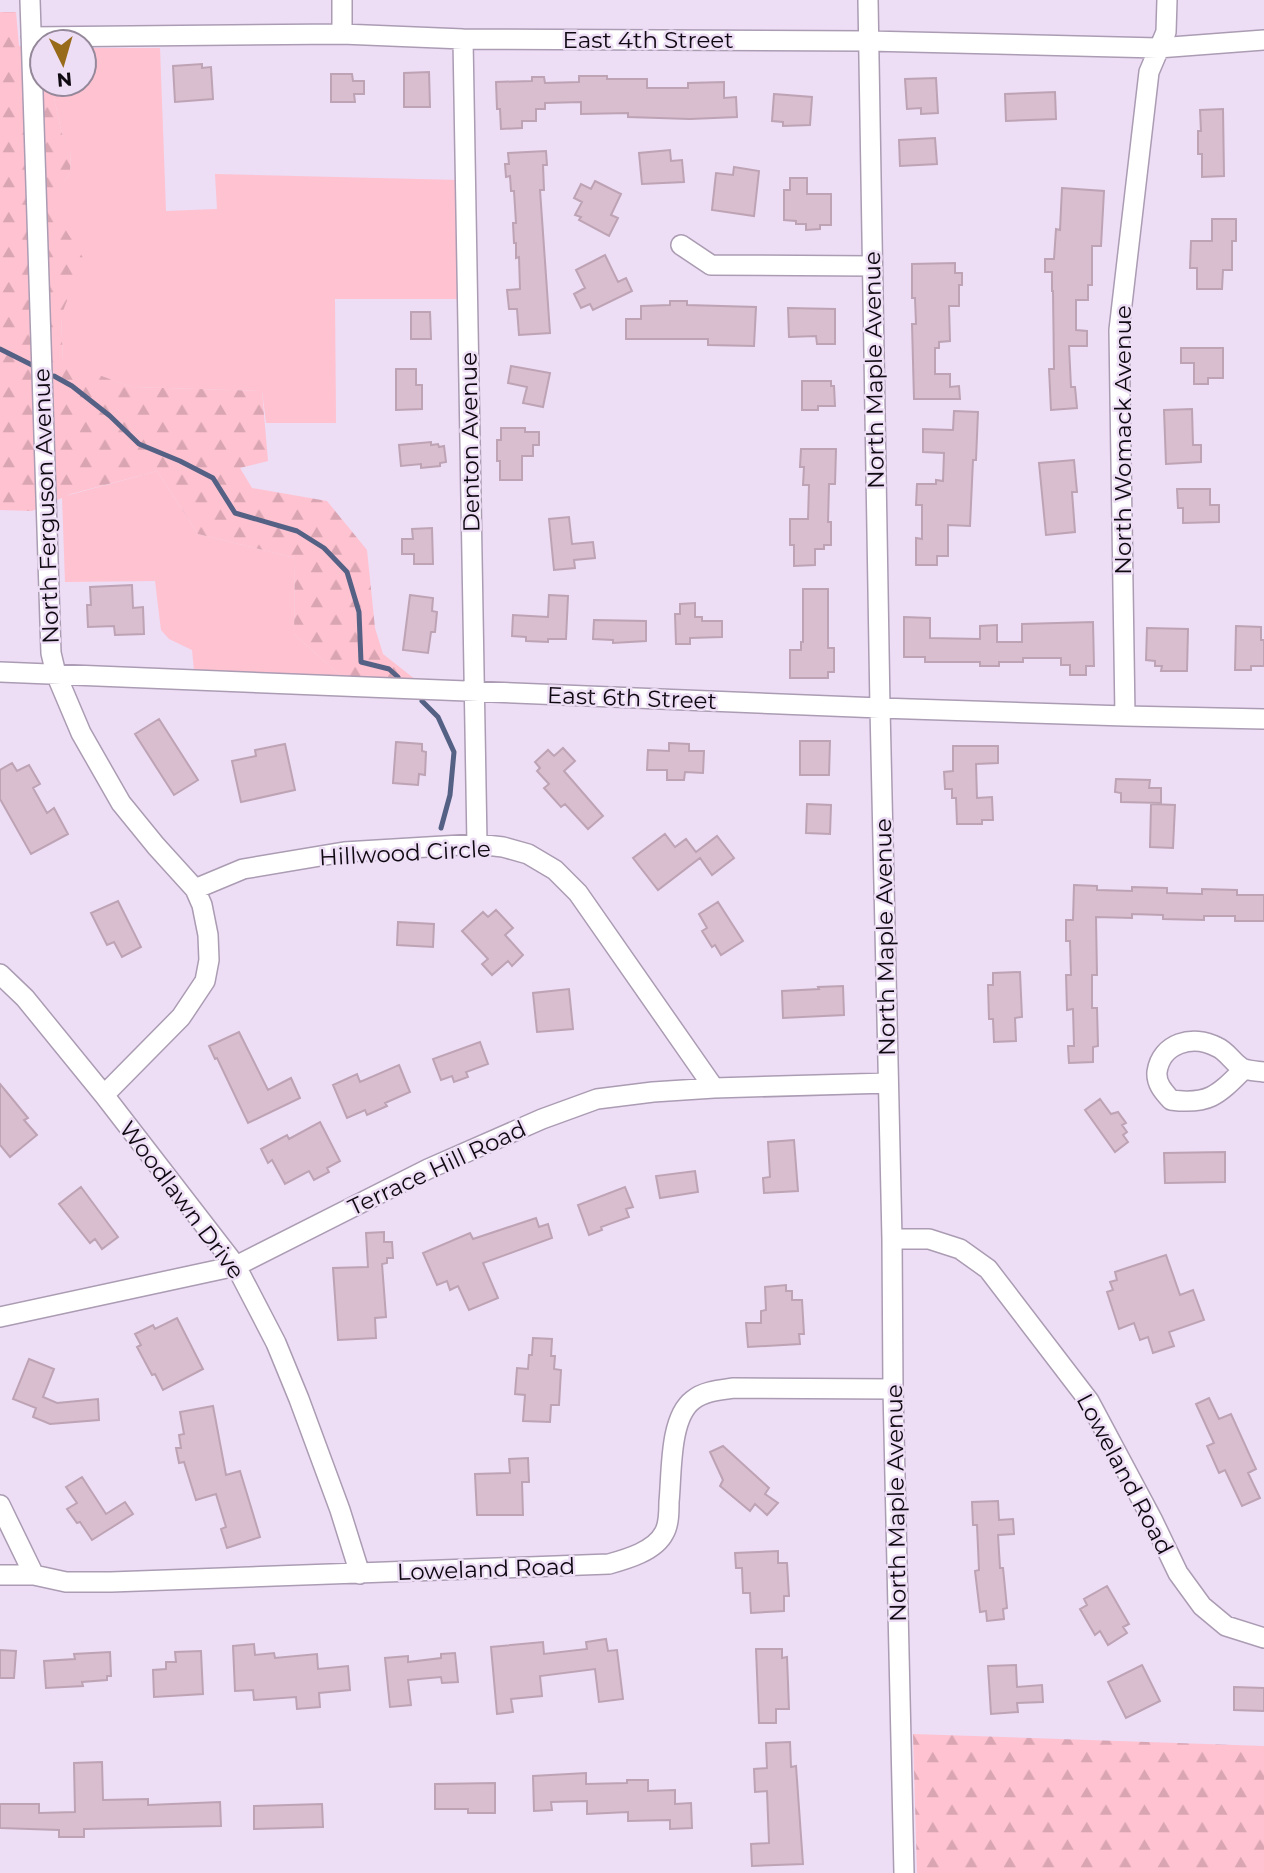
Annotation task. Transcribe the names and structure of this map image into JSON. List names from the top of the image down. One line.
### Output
{"streets":{"street":["East 4th Street","North Maple Avenue","North Womack Avenue","Denton Avenue","North Ferguson Avenue","East 6th Street","Hillwood Circle","Terrace Hill Road","Woodlawn Drive","Loweland Road"]},"crossings":[["East 4th Street","North Maple Avenue"],["East 4th Street","North Womack Avenue"],["East 4th Street","Denton Avenue"],["North Maple Avenue","East 6th Street"],["North Maple Avenue","Terrace Hill Road"],["North Maple Avenue","Loweland Road"],["North Womack Avenue","East 6th Street"],["Denton Avenue","East 6th Street"],["Denton Avenue","Hillwood Circle"],["North Ferguson Avenue","East 6th Street"],["North Ferguson Avenue","Hillwood Circle"],["North Ferguson Avenue","Woodlawn Drive"],["Hillwood Circle","Terrace Hill Road"],["Terrace Hill Road","Woodlawn Drive"],["Woodlawn Drive","Loweland Road"]],"north":"bottom"}
